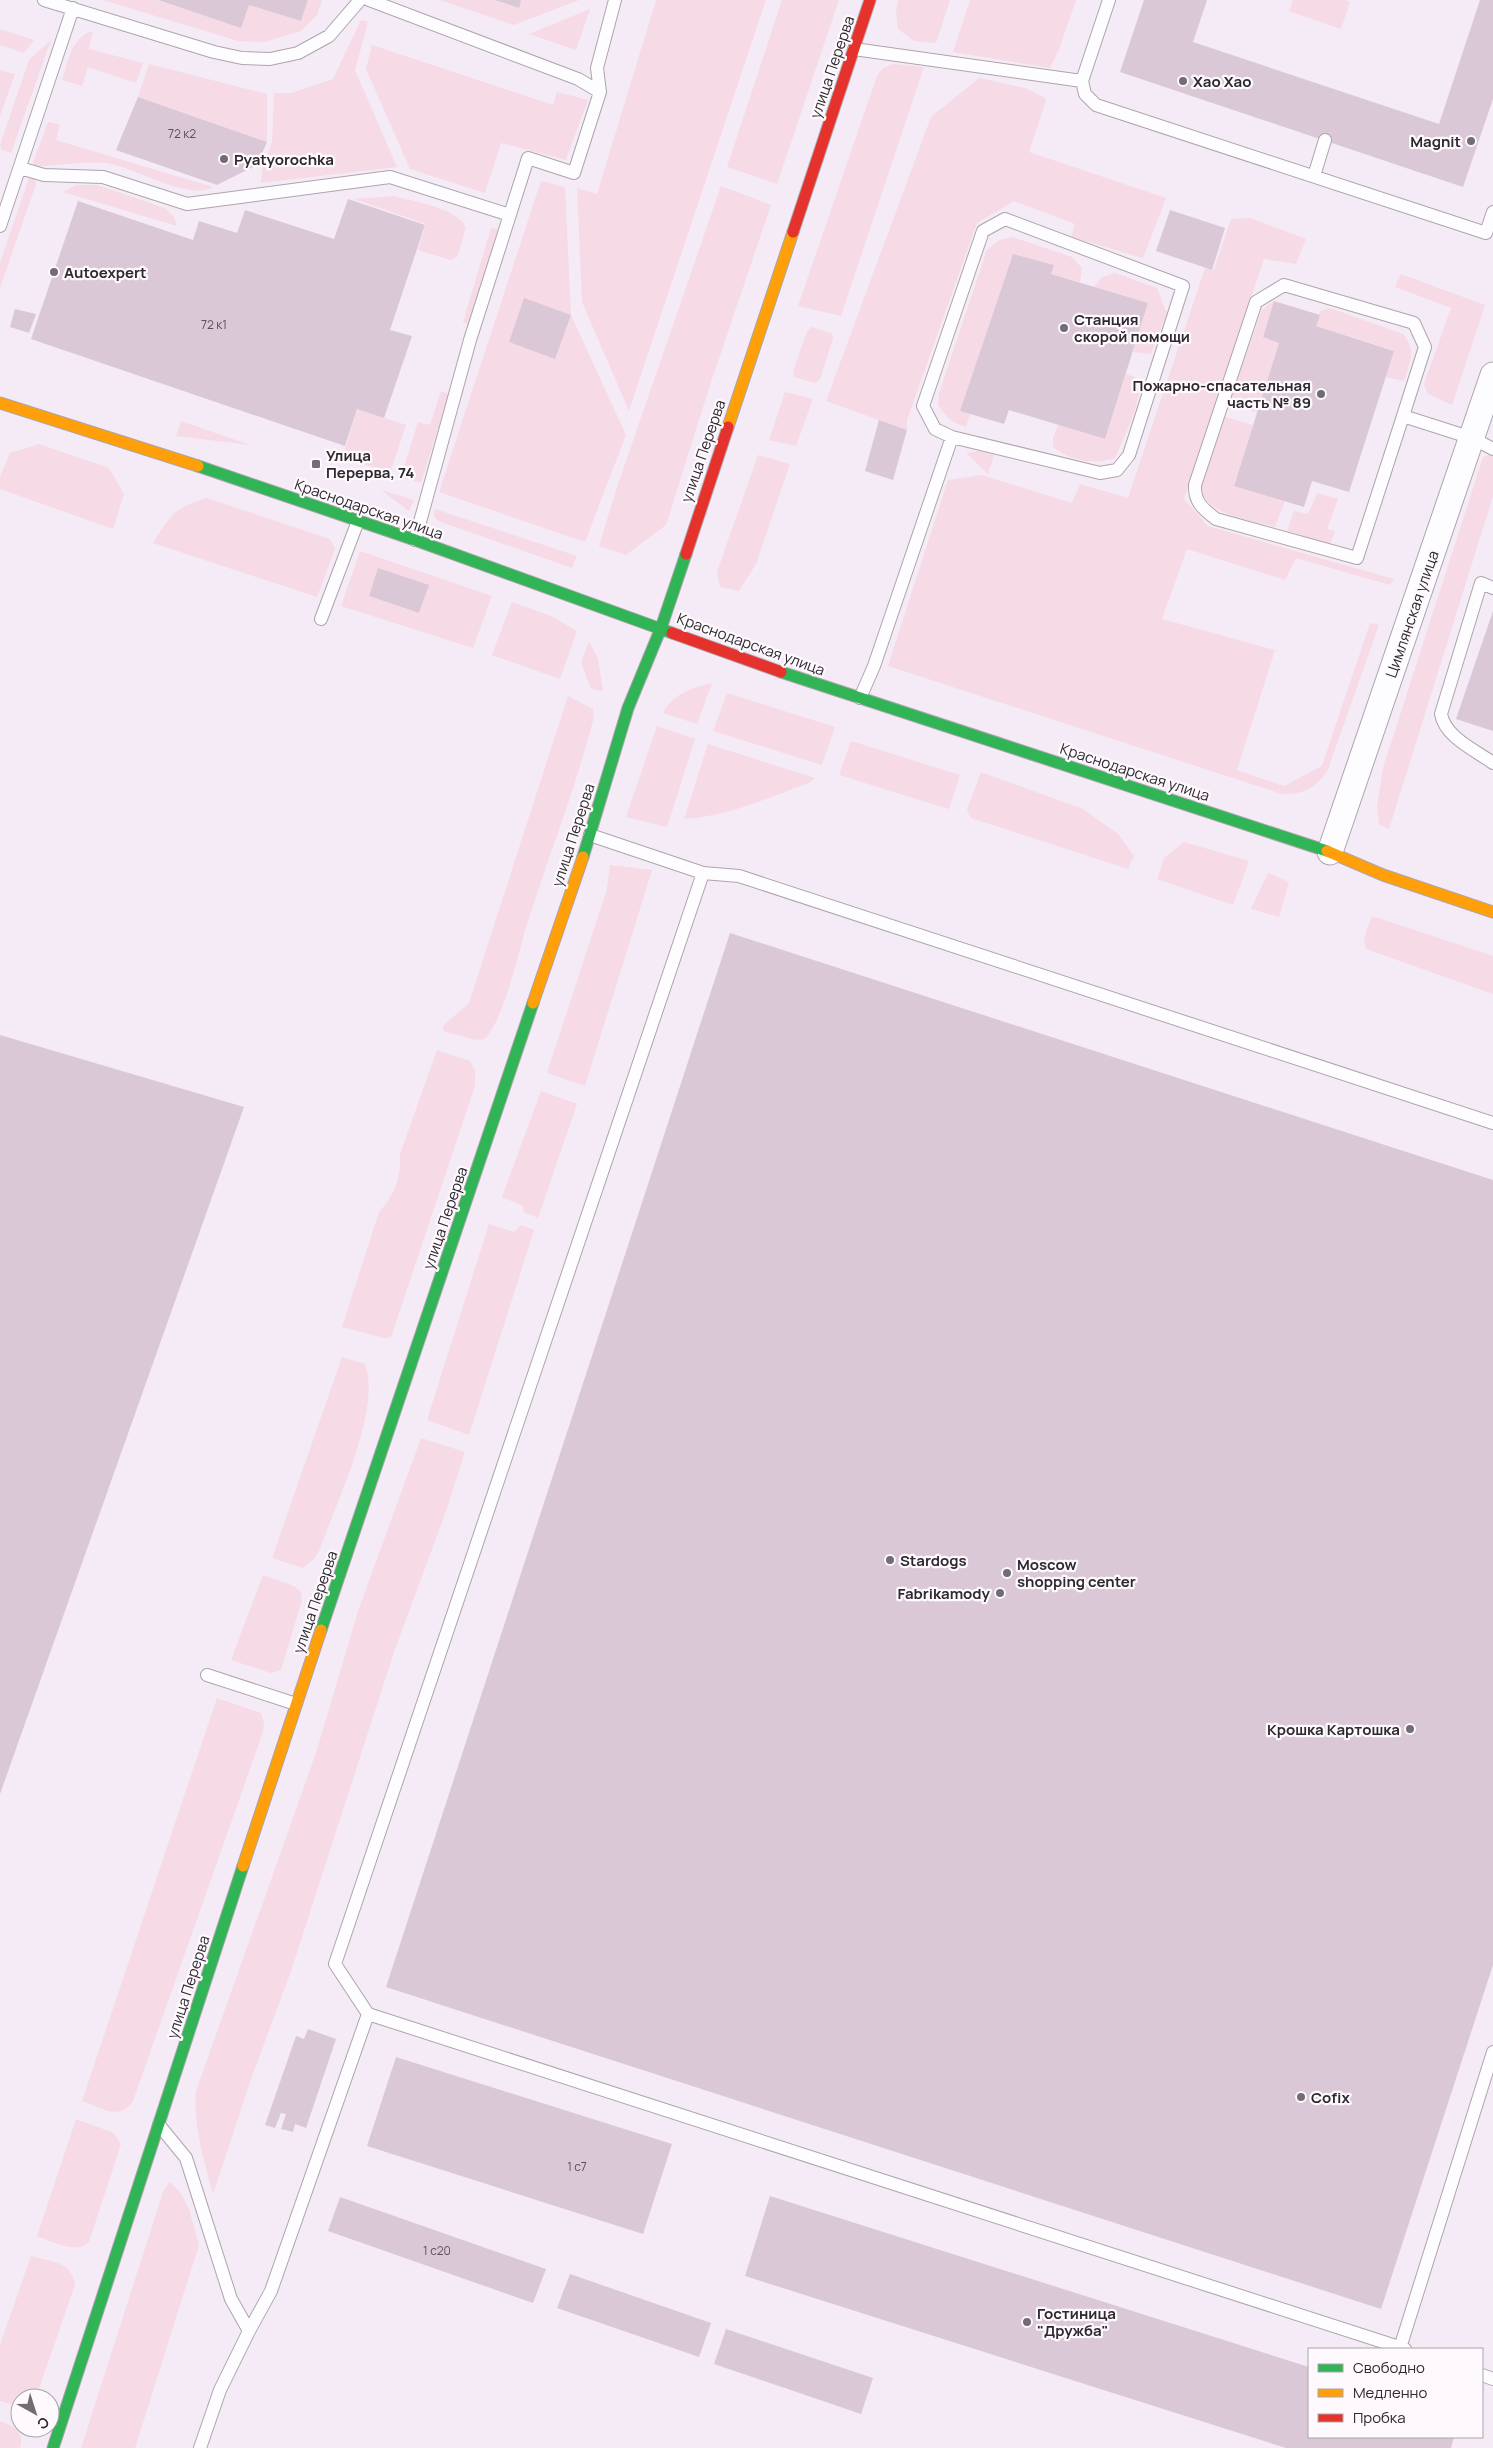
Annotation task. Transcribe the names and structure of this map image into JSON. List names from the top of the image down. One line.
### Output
{"streets":{"street":["улица Перерва","Краснодарская улица","Цимлянская улица"]},"crossings":[["улица Перерва","Краснодарская улица"],["Краснодарская улица","Цимлянская улица"]],"places":{"other":["Хао Хао","Magnit","Pyatyorochka","Autoexpert","Станция скорой помощи","Пожарно-спасательная часть № 89","Stardogs","Moscow shopping center","Fabrikamody","Крошка Картошка","Cofix","Гостиница \"Дружба\""],"transit":["Улица Перерва, 74"]},"house_numbers":["72 к2","72 к1","1 с7","1 с20"],"legend":["Свободно","Медленно","Пробка"],"north":"bottom right"}
